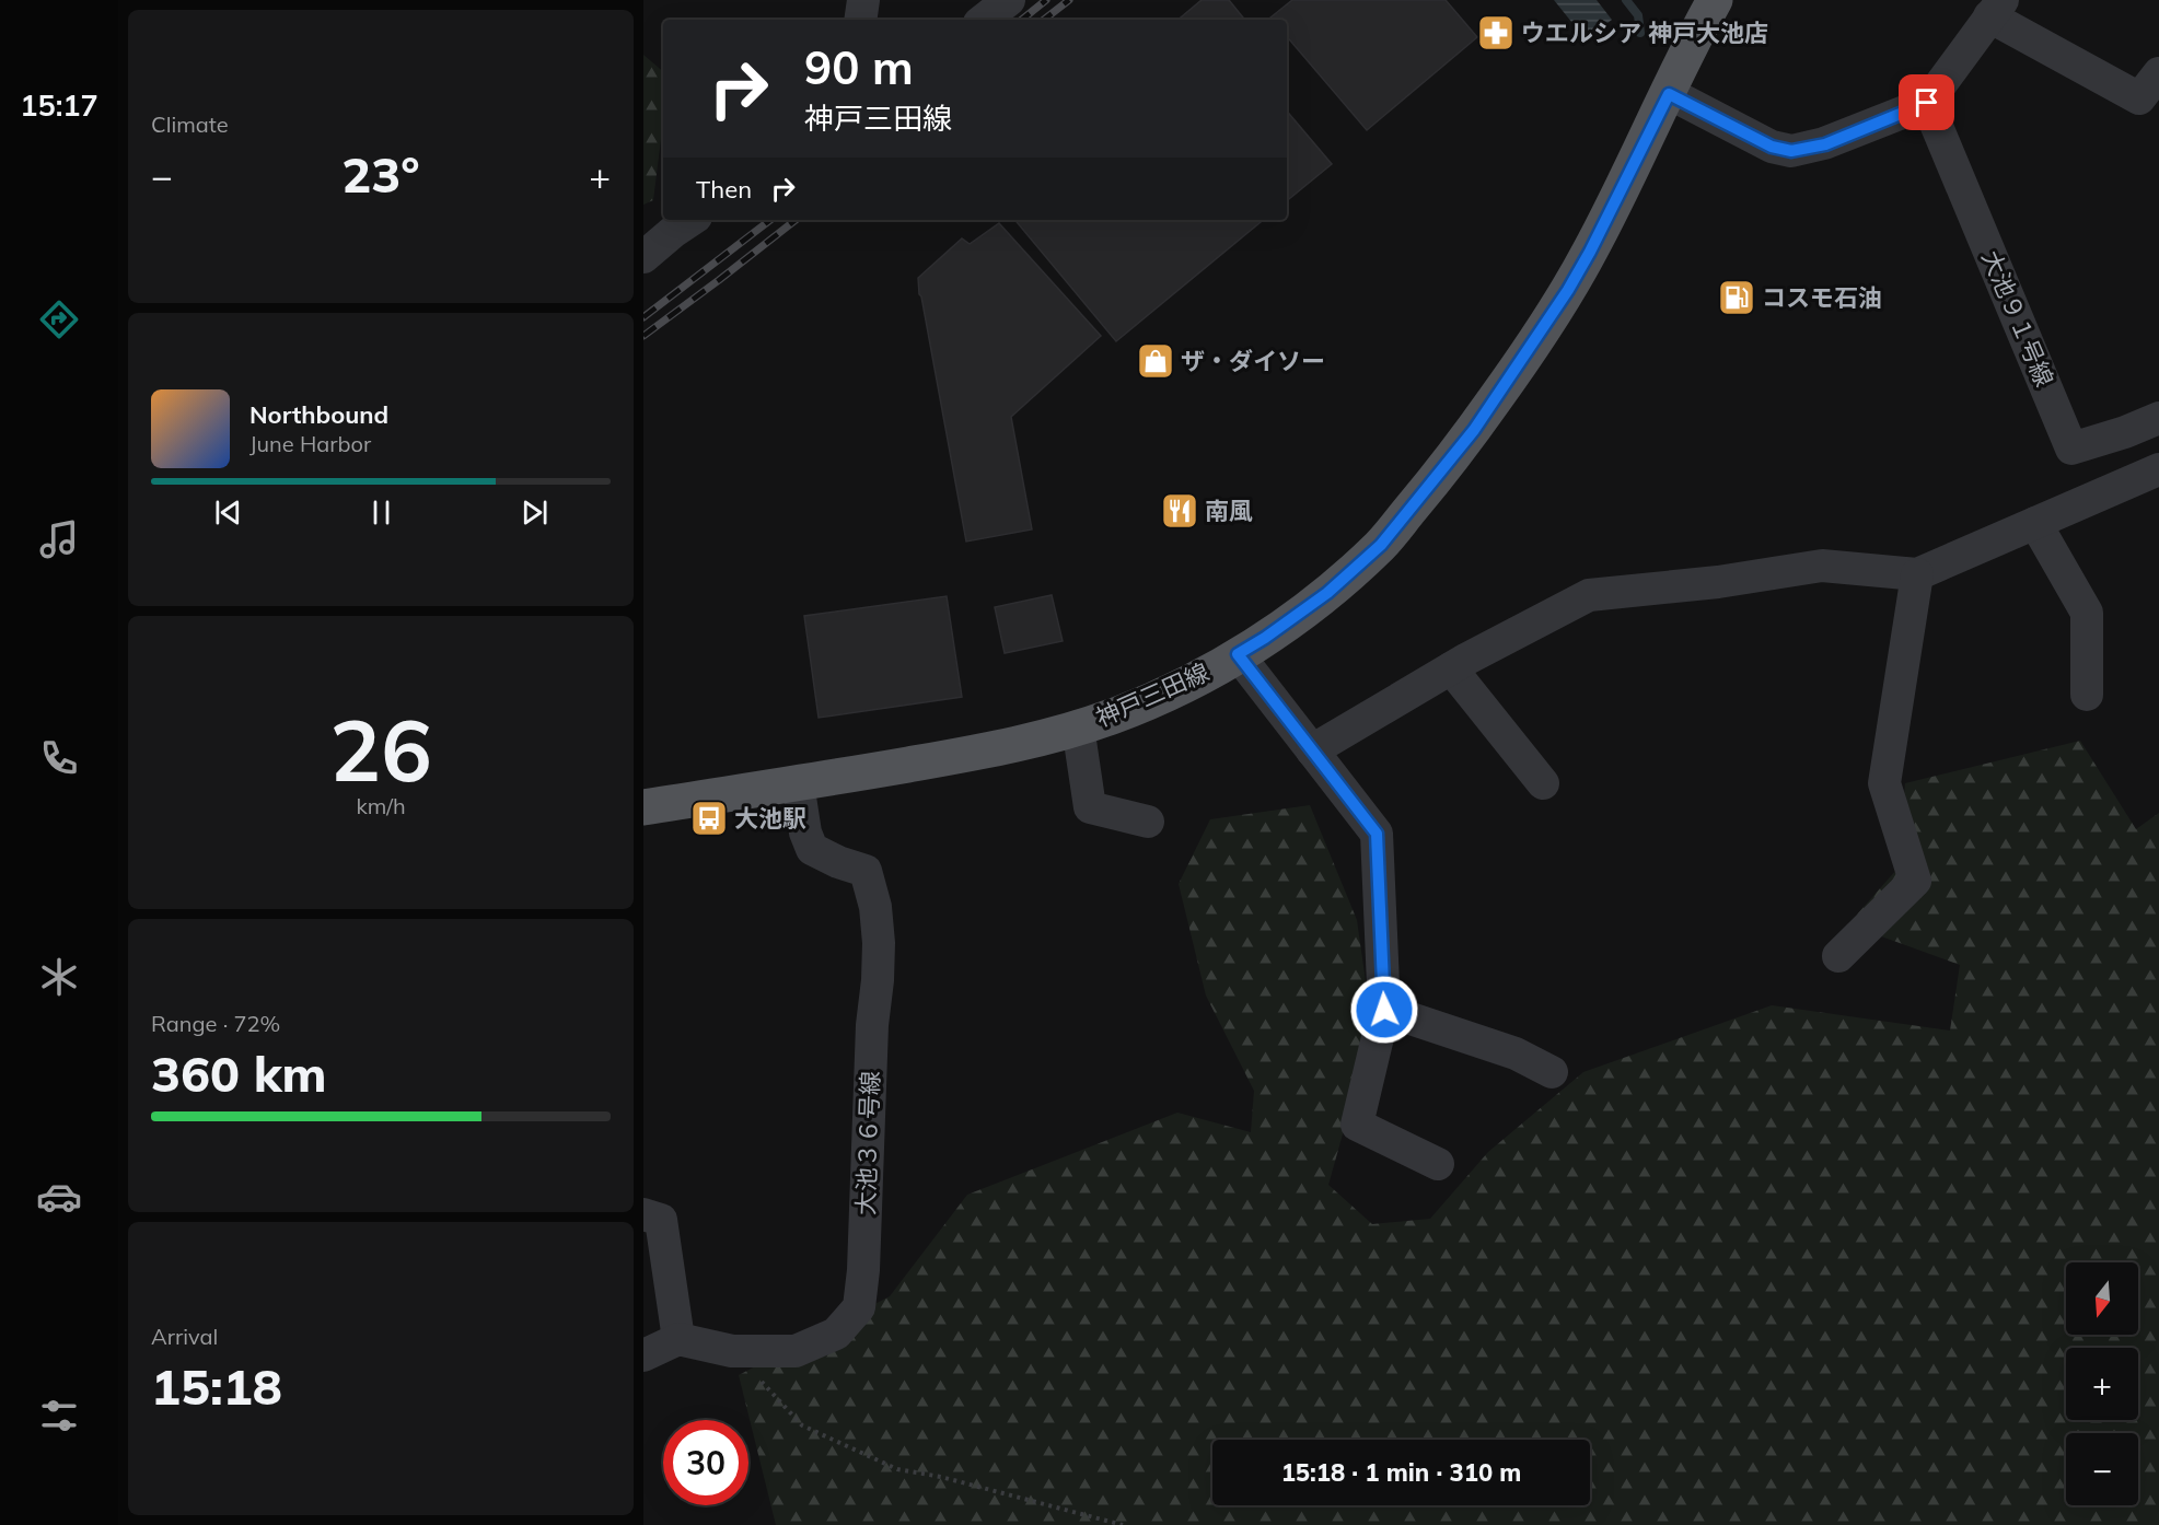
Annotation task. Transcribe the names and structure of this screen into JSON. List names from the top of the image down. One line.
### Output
{"streets":{"main road":["神戸三田線"],"street":["大池９１号線","大池３６号線"]},"crossings":[["神戸三田線","大池３６号線"]],"places":{"pharmacy":["ウエルシア 神戸大池店"],"fuel station":["コスモ石油"],"shop":["ザ・ダイソー"],"restaurant":["南風"],"bus stop":["大池駅"]},"north":"bottom","page":{"tabs":"15:17","tile":["Climate",["26","km/h"],["Range · 72%","360 km"],["Arrival","15:18"]],"turn":["90 m","神戸三田線"],"heat":["−","23°","+"],"then":"Then","song":["Northbound","June Harbor"],"map_buttons":["+","−"],"limit":"30","trip":"15:18 · 1 min · 310 m"}}
